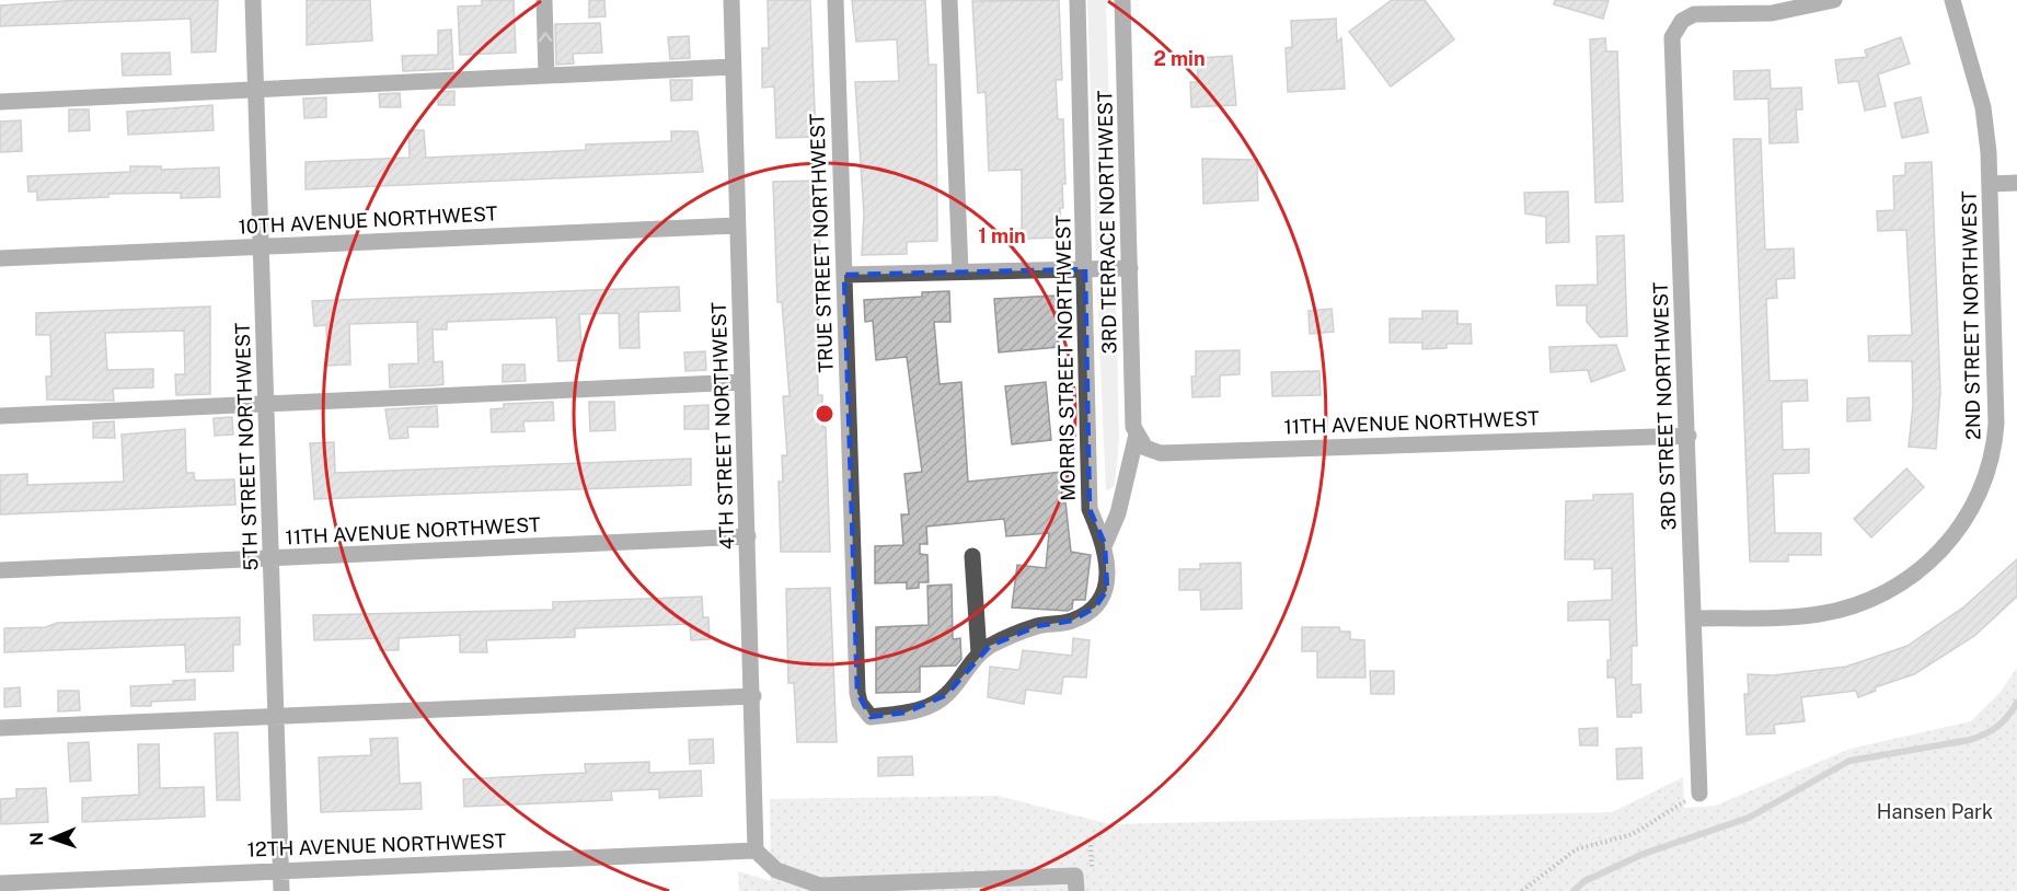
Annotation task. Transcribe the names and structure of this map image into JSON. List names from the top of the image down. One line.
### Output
{"streets":{"street":["10TH AVENUE NORTHWEST","3RD TERRACE NORTHWEST","TRUE STREET NORTHWEST","2ND STREET NORTHWEST","MORRIS STREET NORTHWEST","3RD STREET NORTHWEST","11TH AVENUE NORTHWEST","4TH STREET NORTHWEST","5TH STREET NORTHWEST","12TH AVENUE NORTHWEST"]},"crossings":[["10TH AVENUE NORTHWEST","4TH STREET NORTHWEST"],["10TH AVENUE NORTHWEST","5TH STREET NORTHWEST"],["3RD TERRACE NORTHWEST","11TH AVENUE NORTHWEST"],["TRUE STREET NORTHWEST","MORRIS STREET NORTHWEST"],["2ND STREET NORTHWEST","3RD STREET NORTHWEST"],["3RD STREET NORTHWEST","11TH AVENUE NORTHWEST"],["11TH AVENUE NORTHWEST","4TH STREET NORTHWEST"],["11TH AVENUE NORTHWEST","5TH STREET NORTHWEST"],["4TH STREET NORTHWEST","12TH AVENUE NORTHWEST"],["5TH STREET NORTHWEST","12TH AVENUE NORTHWEST"]],"parks":["Hansen Park"],"north":"left","rings":["2 min","1 min"]}
